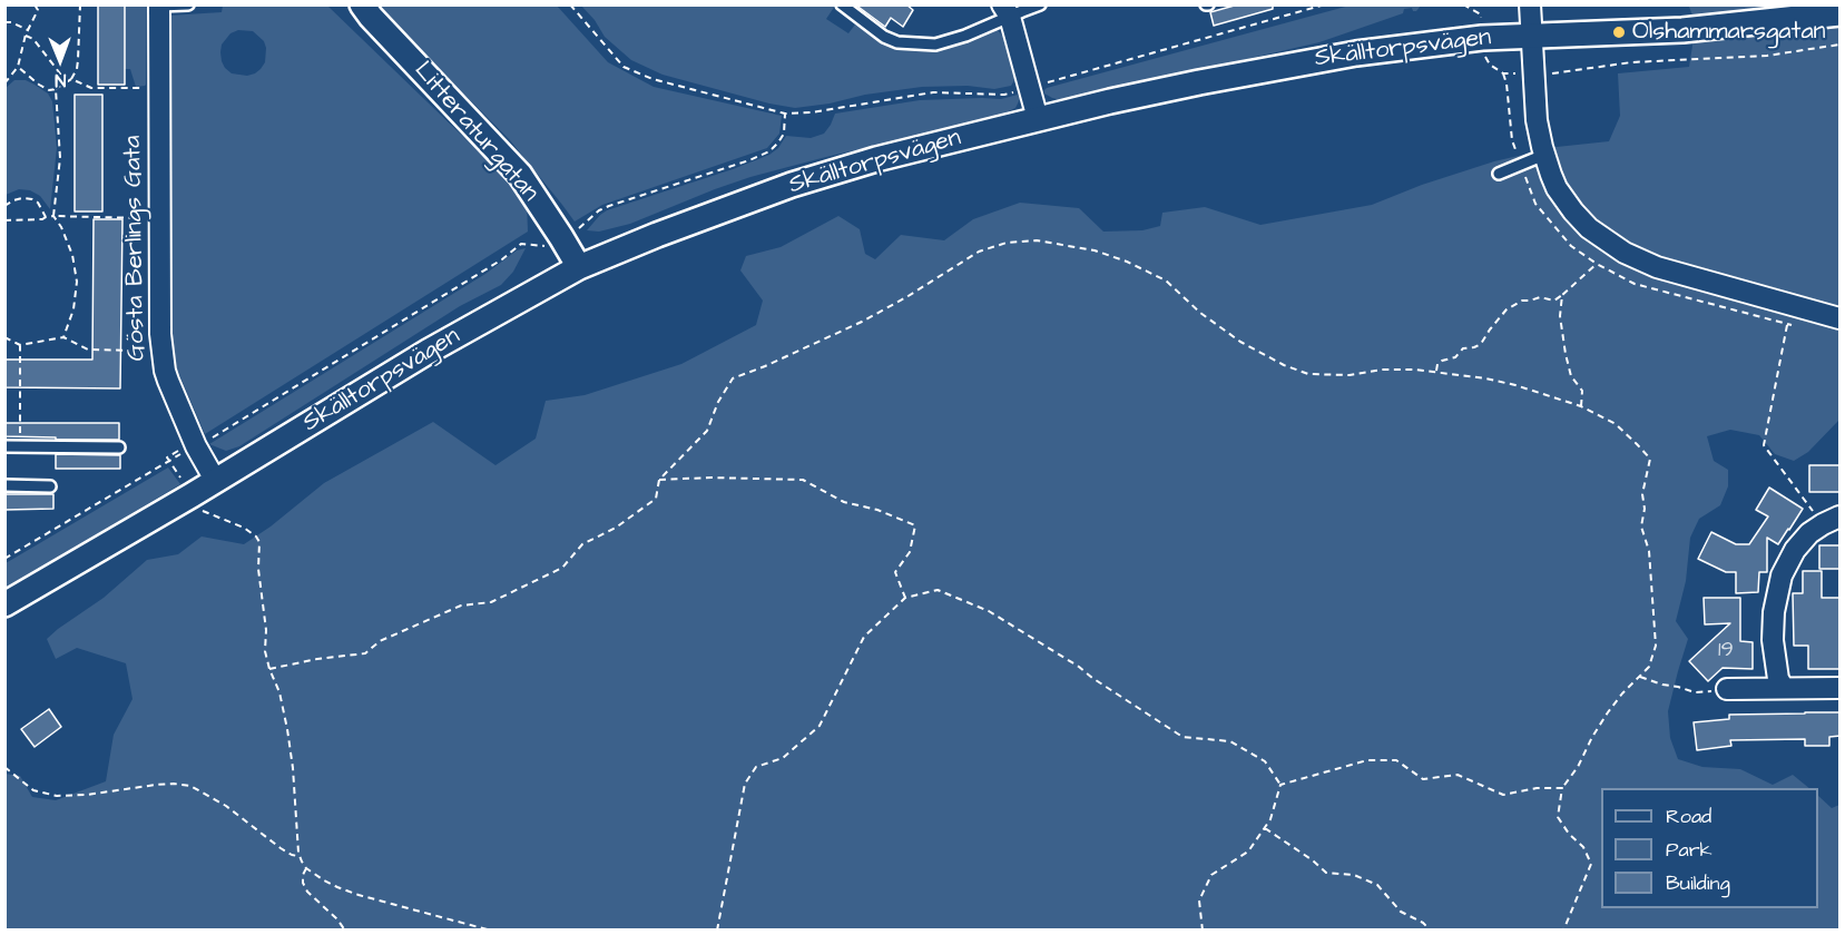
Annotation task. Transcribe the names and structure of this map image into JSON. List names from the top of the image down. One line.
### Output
{"streets":{"street":["Skälltorpsvägen","Litteraturgatan","Gösta Berlings Gata"]},"crossings":[["Skälltorpsvägen","Litteraturgatan"],["Skälltorpsvägen","Gösta Berlings Gata"]],"places":["Olshammarsgatan"],"house_numbers":["19"],"legend":["Road","Park","Building"],"north":"bottom"}
